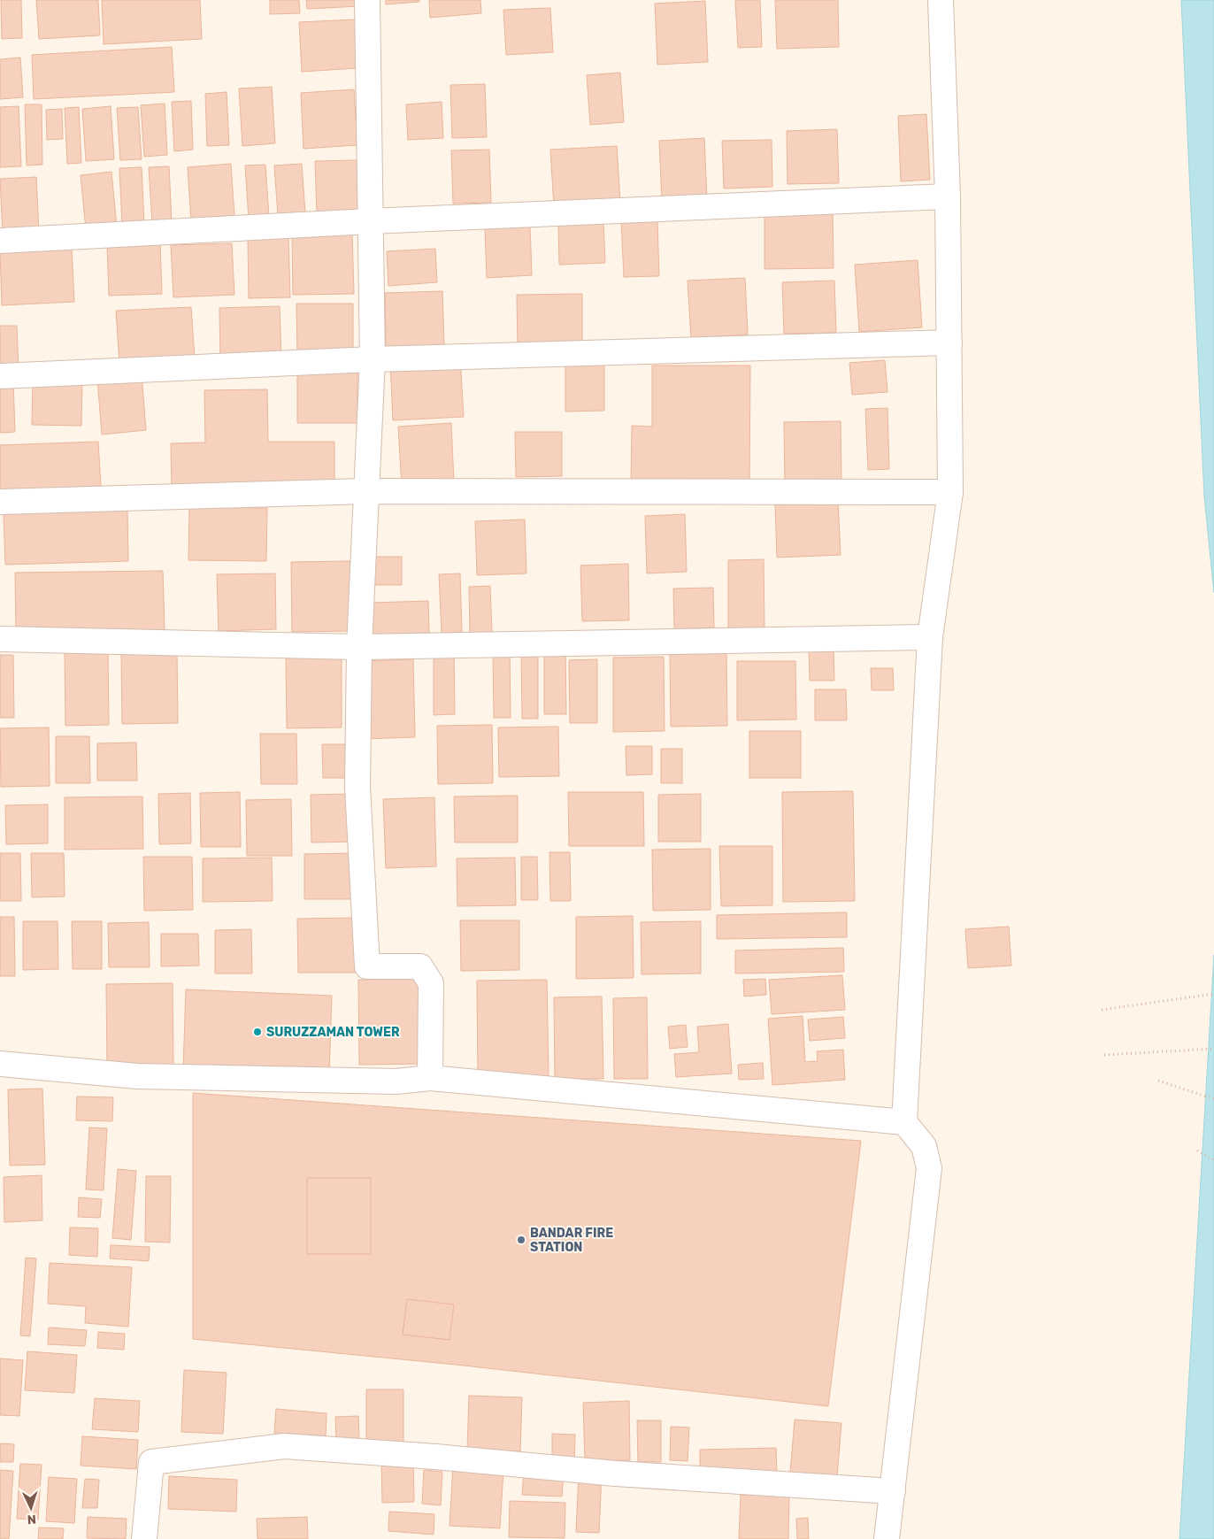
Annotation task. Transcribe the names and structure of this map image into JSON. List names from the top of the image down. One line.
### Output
{"places":["SURUZZAMAN TOWER","BANDAR FIRE STATION"],"north":"bottom"}
